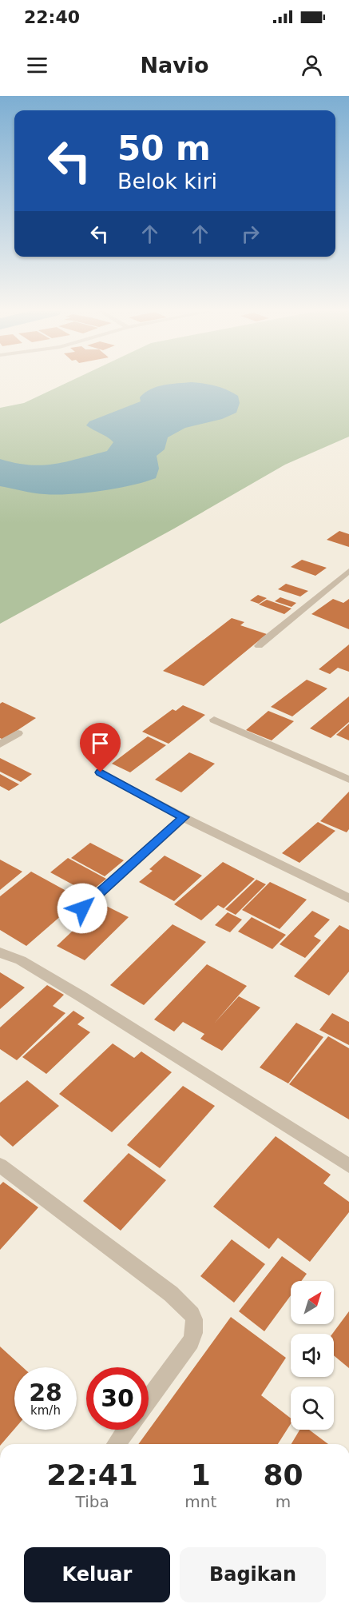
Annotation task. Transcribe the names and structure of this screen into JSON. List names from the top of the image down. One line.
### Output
{"north":"top right","page":{"status":"22:40","header":"Navio","turn":["50 m","Belok kiri"],"speed":"28 km/h","limit":"30","eta":["22:41","Tiba","1","mnt","80","m"],"buttons":["Keluar","Bagikan"]}}
